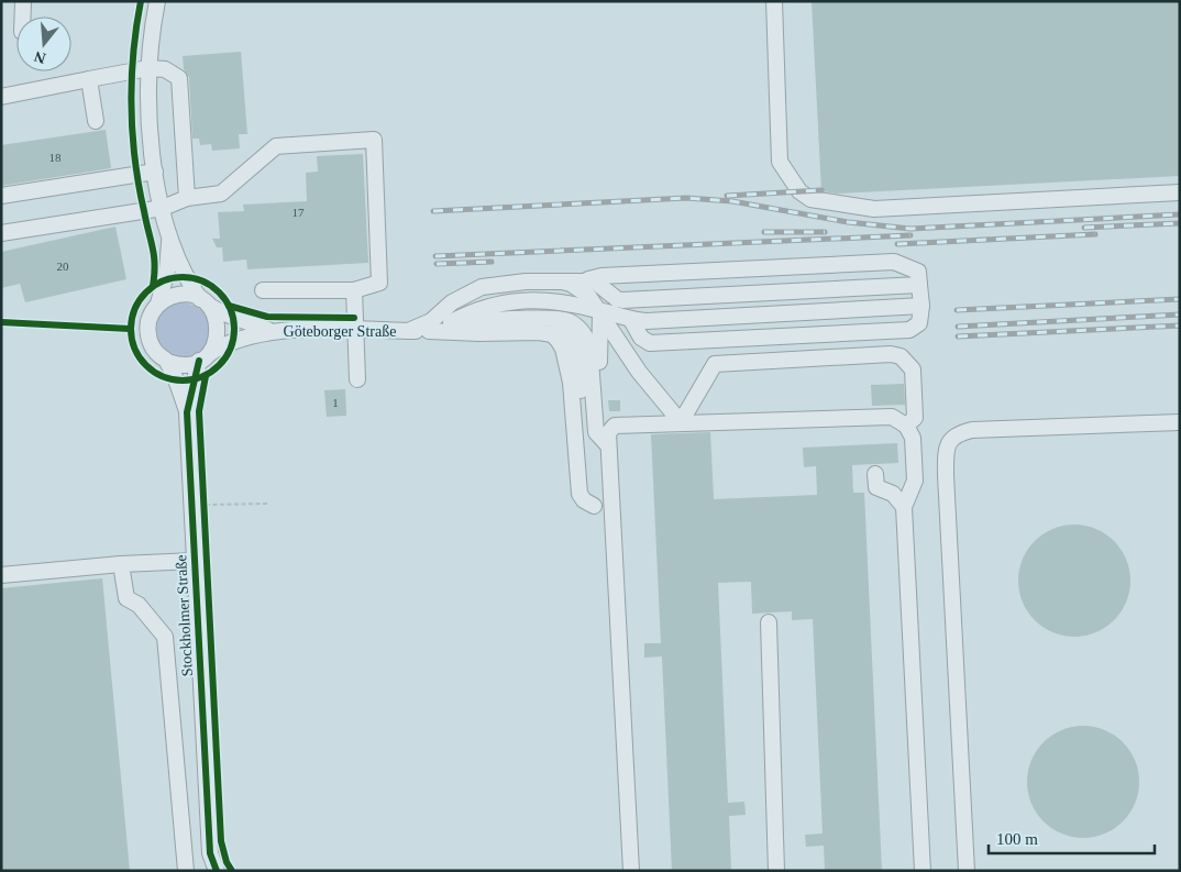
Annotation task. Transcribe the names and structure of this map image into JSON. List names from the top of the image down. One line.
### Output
{"streets":{"street":["Göteborger Straße","Stockholmer Straße"]},"crossings":[["Göteborger Straße","Stockholmer Straße"]],"house_numbers":["18","17","20","1"],"scale_bar":"100 m","north":"bottom"}
